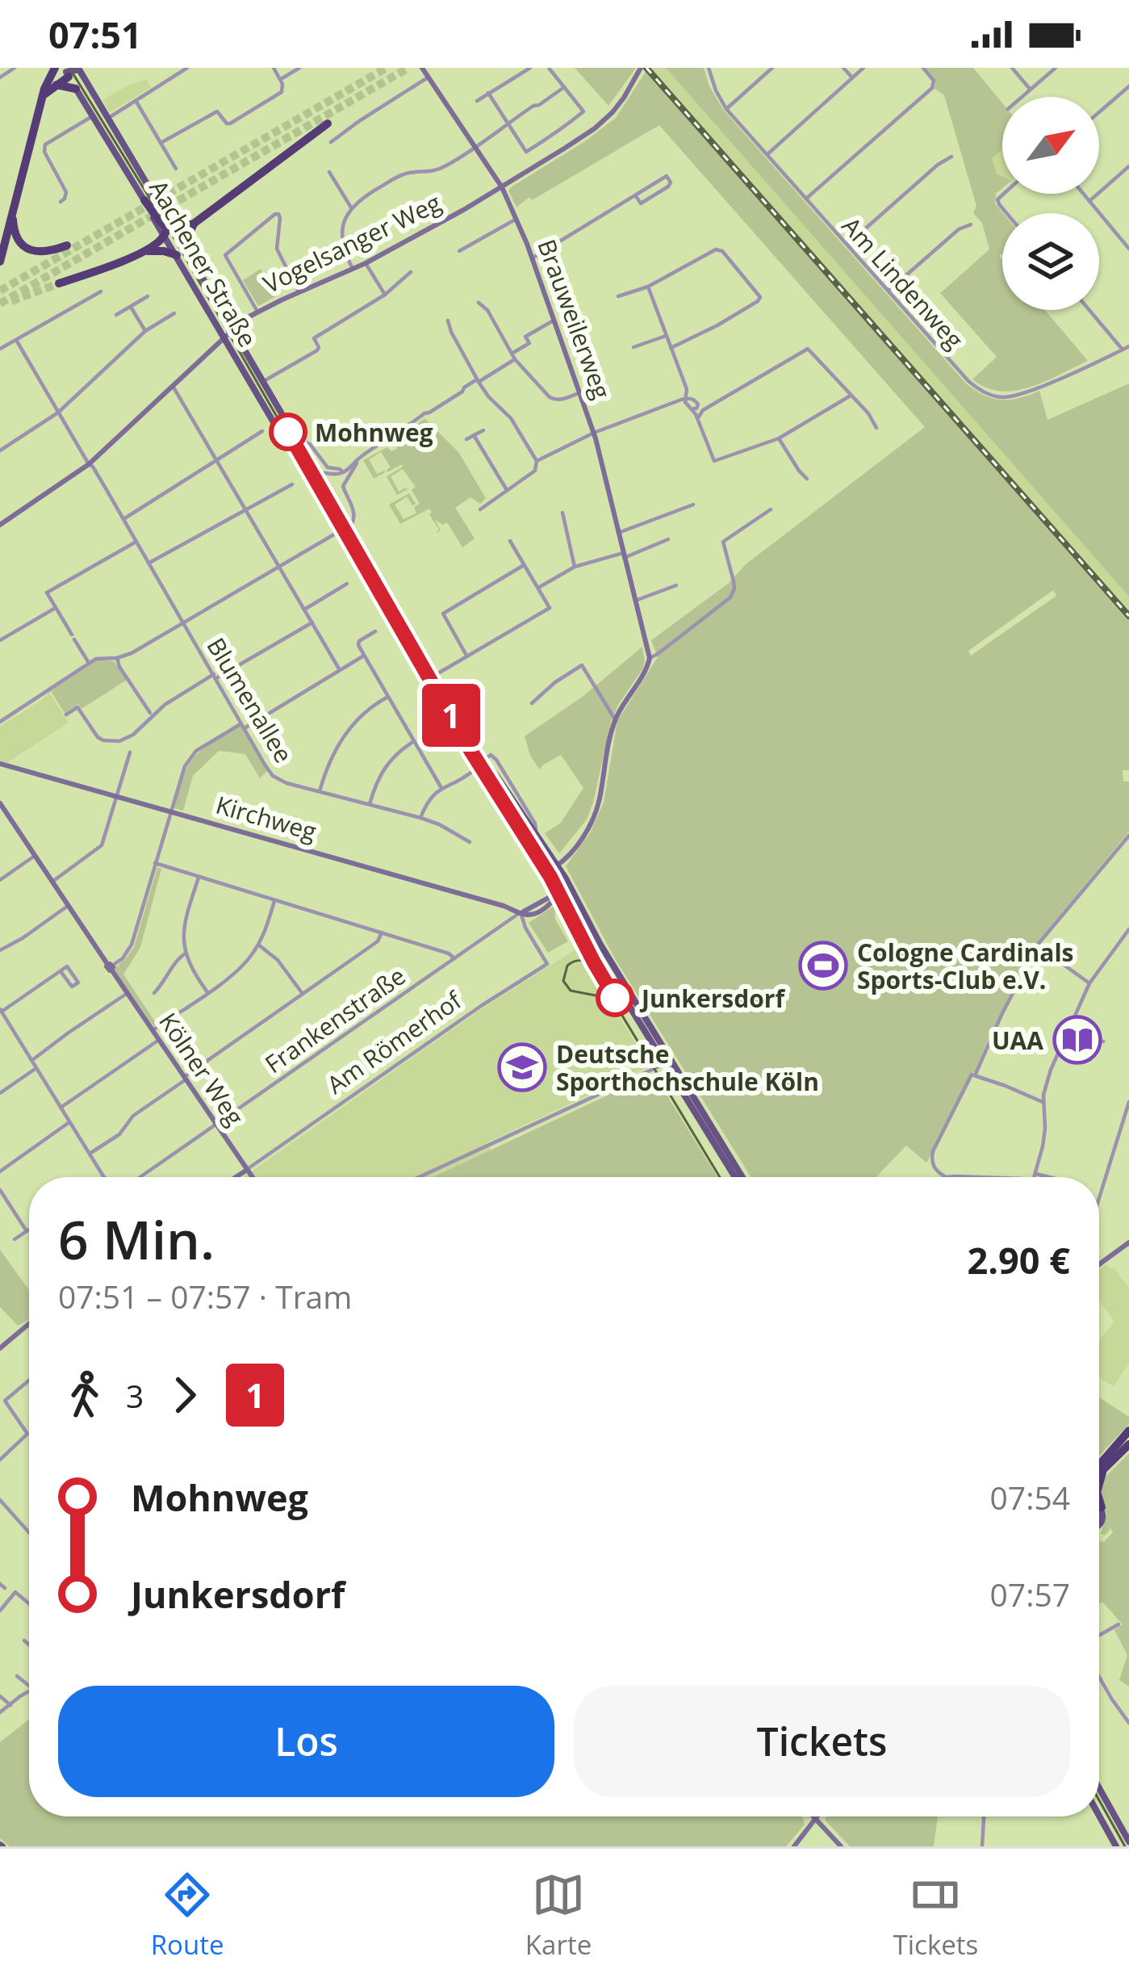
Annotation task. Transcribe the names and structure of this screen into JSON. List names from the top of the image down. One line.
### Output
{"streets":{"main road":["Aachener Straße"],"street":["Vogelsanger Weg","Am Lindenweg","Brauweilerweg","Blumenallee","Kirchweg","Frankenstraße","Am Römerhof","Kölner Weg"]},"crossings":[["Vogelsanger Weg","Aachener Straße"],["Vogelsanger Weg","Brauweilerweg"],["Vogelsanger Weg","Blumenallee"],["Kirchweg","Frankenstraße"],["Kirchweg","Am Römerhof"],["Frankenstraße","Am Römerhof"],["Frankenstraße","Kölner Weg"],["Am Römerhof","Kölner Weg"]],"places":{"other":["Mohnweg","Junkersdorf"],"sports":["Cologne Cardinals Sports-Club e.V."],"library":["UAA"],"school or university":["Deutsche Sporthochschule Köln"]},"lines":["tram line 1"],"north":"top right","page":{"status":"07:51","on_map":"1","heading":["6 Min.","07:51 – 07:57 · Tram","2.90 €"],"legs":["3","1"],"list":[{"name":"Mohnweg","value":"07:54"},{"name":"Junkersdorf","value":"07:57"}],"buttons":["Los","Tickets"],"tabs":["Route","Karte","Tickets"]}}
